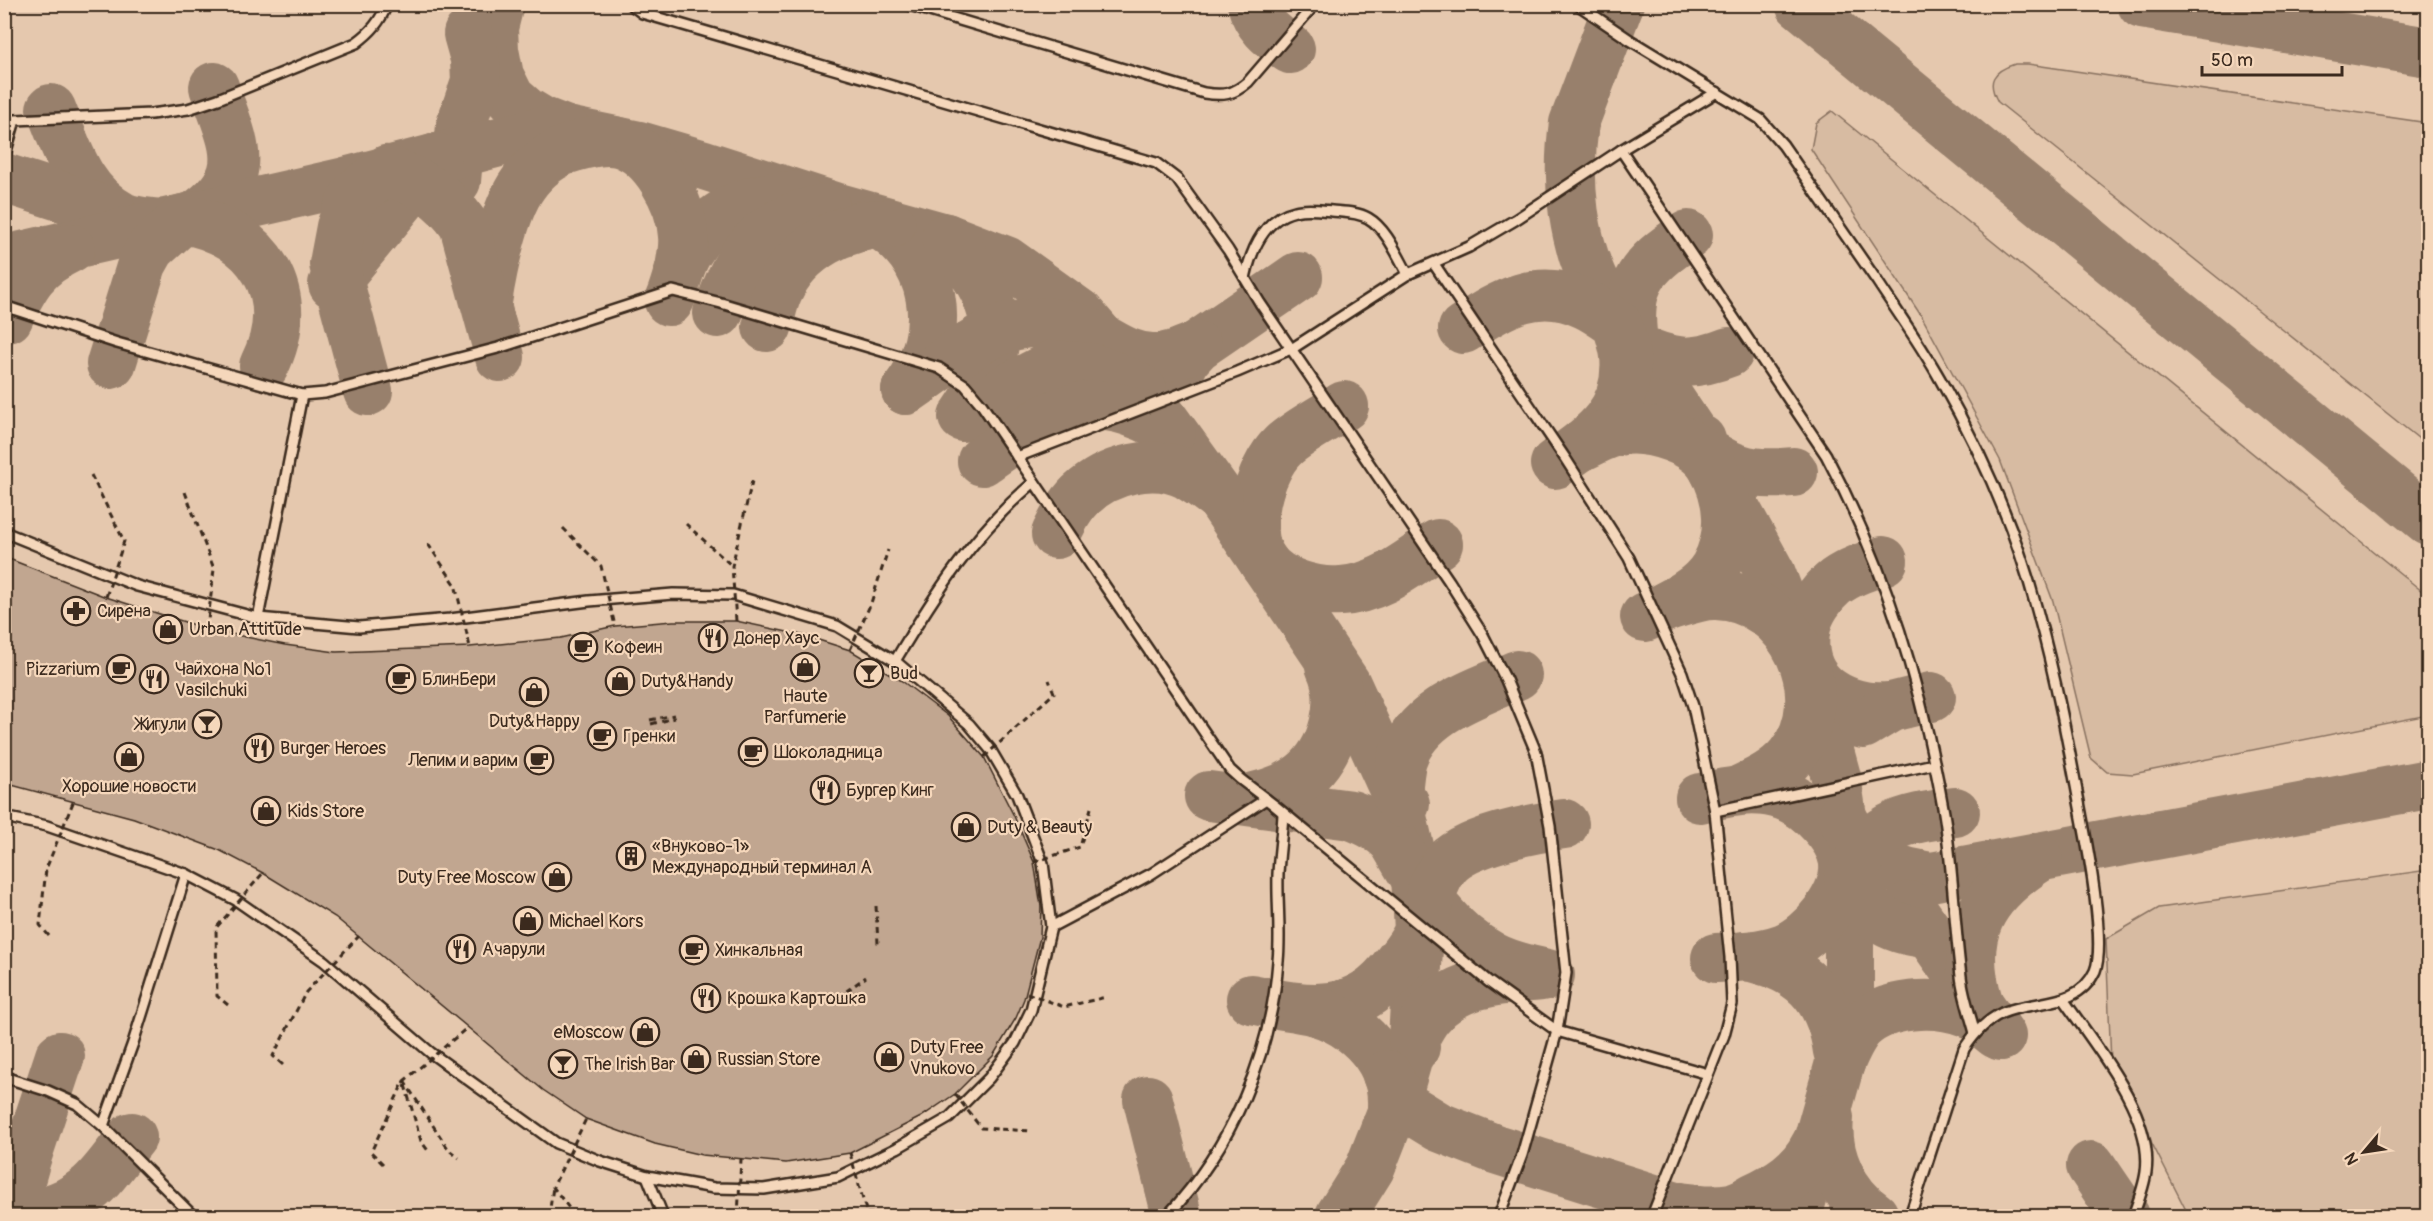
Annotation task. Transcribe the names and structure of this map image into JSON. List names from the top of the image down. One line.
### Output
{"places":{"pharmacy":["Сирена"],"shop":["Urban Attitude","Haute Parfumerie","Duty&Handy","Duty&Happy","Хорошие новости","Kids Store","Duty & Beauty","Duty Free Moscow","Michael Kors","eMoscow","Duty Free Vnukovo","Russian Store"],"restaurant":["Донер Хаус","Чайхона №1 Vasilchuki","Burger Heroes","Бургер Кинг","Ачарули","Крошка Картошка"],"cafe":["Кофеин","Pizzarium","БлинБери","Гренки","Шоколадница","Лепим и варим","Хинкальная"],"bar":["Bud","Жигули","The Irish Bar"],"building":["«Внуково-1» Международный терминал А"]},"scale_bar":"50 m","north":"bottom left"}
